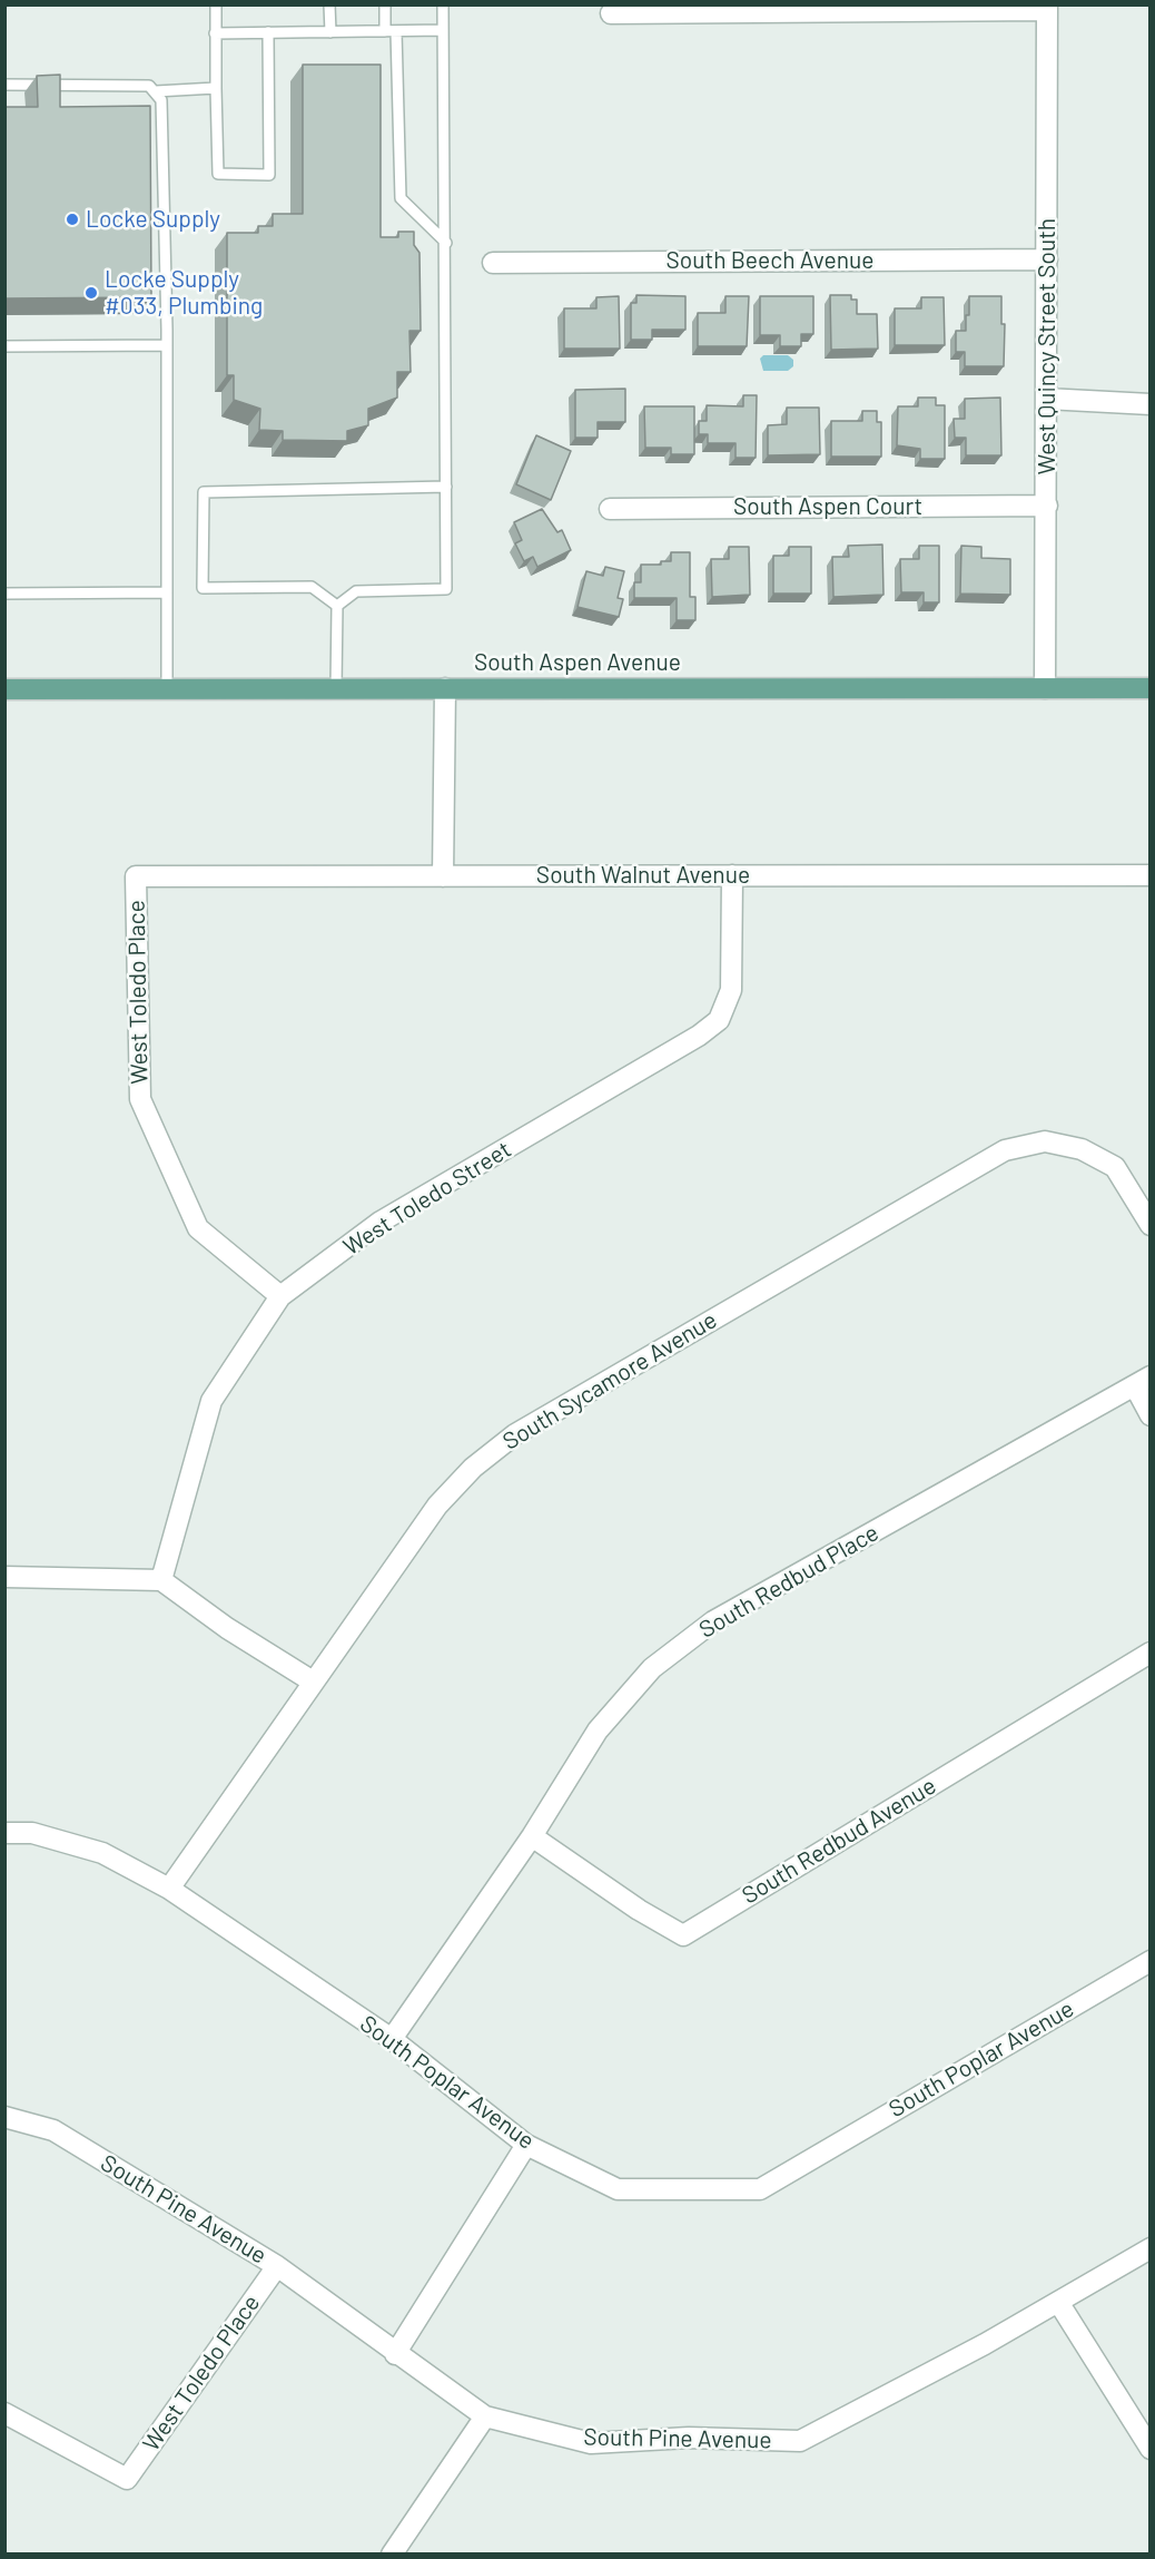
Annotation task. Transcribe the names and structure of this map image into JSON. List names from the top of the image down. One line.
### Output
{"streets":{"main road":["South Aspen Avenue"],"street":["South Beech Avenue","West Quincy Street South","South Aspen Court","South Walnut Avenue","West Toledo Place","West Toledo Street","South Sycamore Avenue","South Redbud Place","South Redbud Avenue","South Poplar Avenue","South Pine Avenue"]},"crossings":[["South Beech Avenue","West Quincy Street South"],["West Quincy Street South","South Aspen Court"],["West Quincy Street South","South Aspen Avenue"],["South Walnut Avenue","West Toledo Place"],["South Walnut Avenue","West Toledo Street"],["West Toledo Place","West Toledo Street"],["West Toledo Place","South Pine Avenue"],["South Sycamore Avenue","South Poplar Avenue"],["South Redbud Place","South Redbud Avenue"],["South Redbud Place","South Poplar Avenue"]],"places":["Locke Supply","Locke Supply #033, Plumbing"]}
